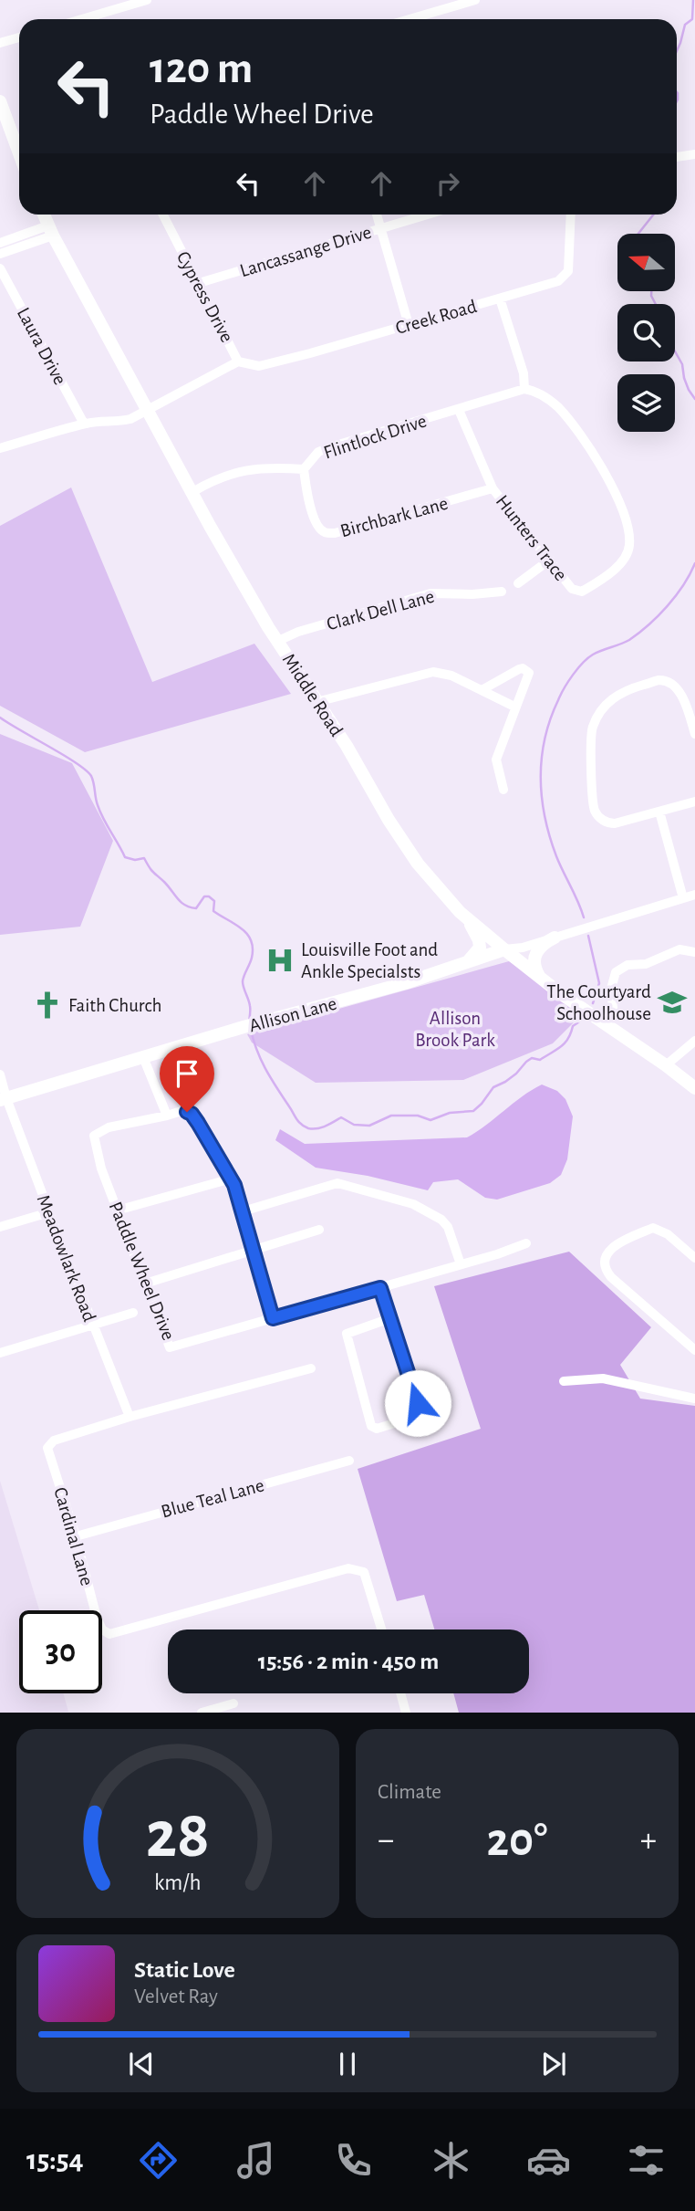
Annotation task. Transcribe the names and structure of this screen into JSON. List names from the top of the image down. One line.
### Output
{"streets":{"main road":["Middle Road","Allison Lane"],"street":["Lancassange Drive","Cypress Drive","Creek Road","Laura Drive","Flintlock Drive","Birchbark Lane","Hunters Trace","Clark Dell Lane","Meadowlark Road","Paddle Wheel Drive","Blue Teal Lane","Cardinal Lane"]},"crossings":[["Lancassange Drive","Cypress Drive"],["Cypress Drive","Creek Road"],["Cypress Drive","Laura Drive"],["Cypress Drive","Middle Road"],["Flintlock Drive","Birchbark Lane"],["Flintlock Drive","Hunters Trace"],["Flintlock Drive","Middle Road"],["Birchbark Lane","Hunters Trace"],["Clark Dell Lane","Middle Road"],["Middle Road","Allison Lane"],["Allison Lane","Meadowlark Road"],["Meadowlark Road","Cardinal Lane"],["Blue Teal Lane","Cardinal Lane"]],"parks":["Allison Brook Park"],"places":{"hospital":["Louisville Foot and Ankle Specialsts"],"school or university":["The Courtyard Schoolhouse"],"church":["Faith Church"]},"north":"left","page":{"turn":["120 m","Paddle Wheel Drive"],"limit":"30","trip":"15:56 · 2 min · 450 m","tile":"Climate","heat":["−","20°","+"],"song":["Static Love","Velvet Ray"],"tabs":"15:54","gauge":["28","km/h"]}}
